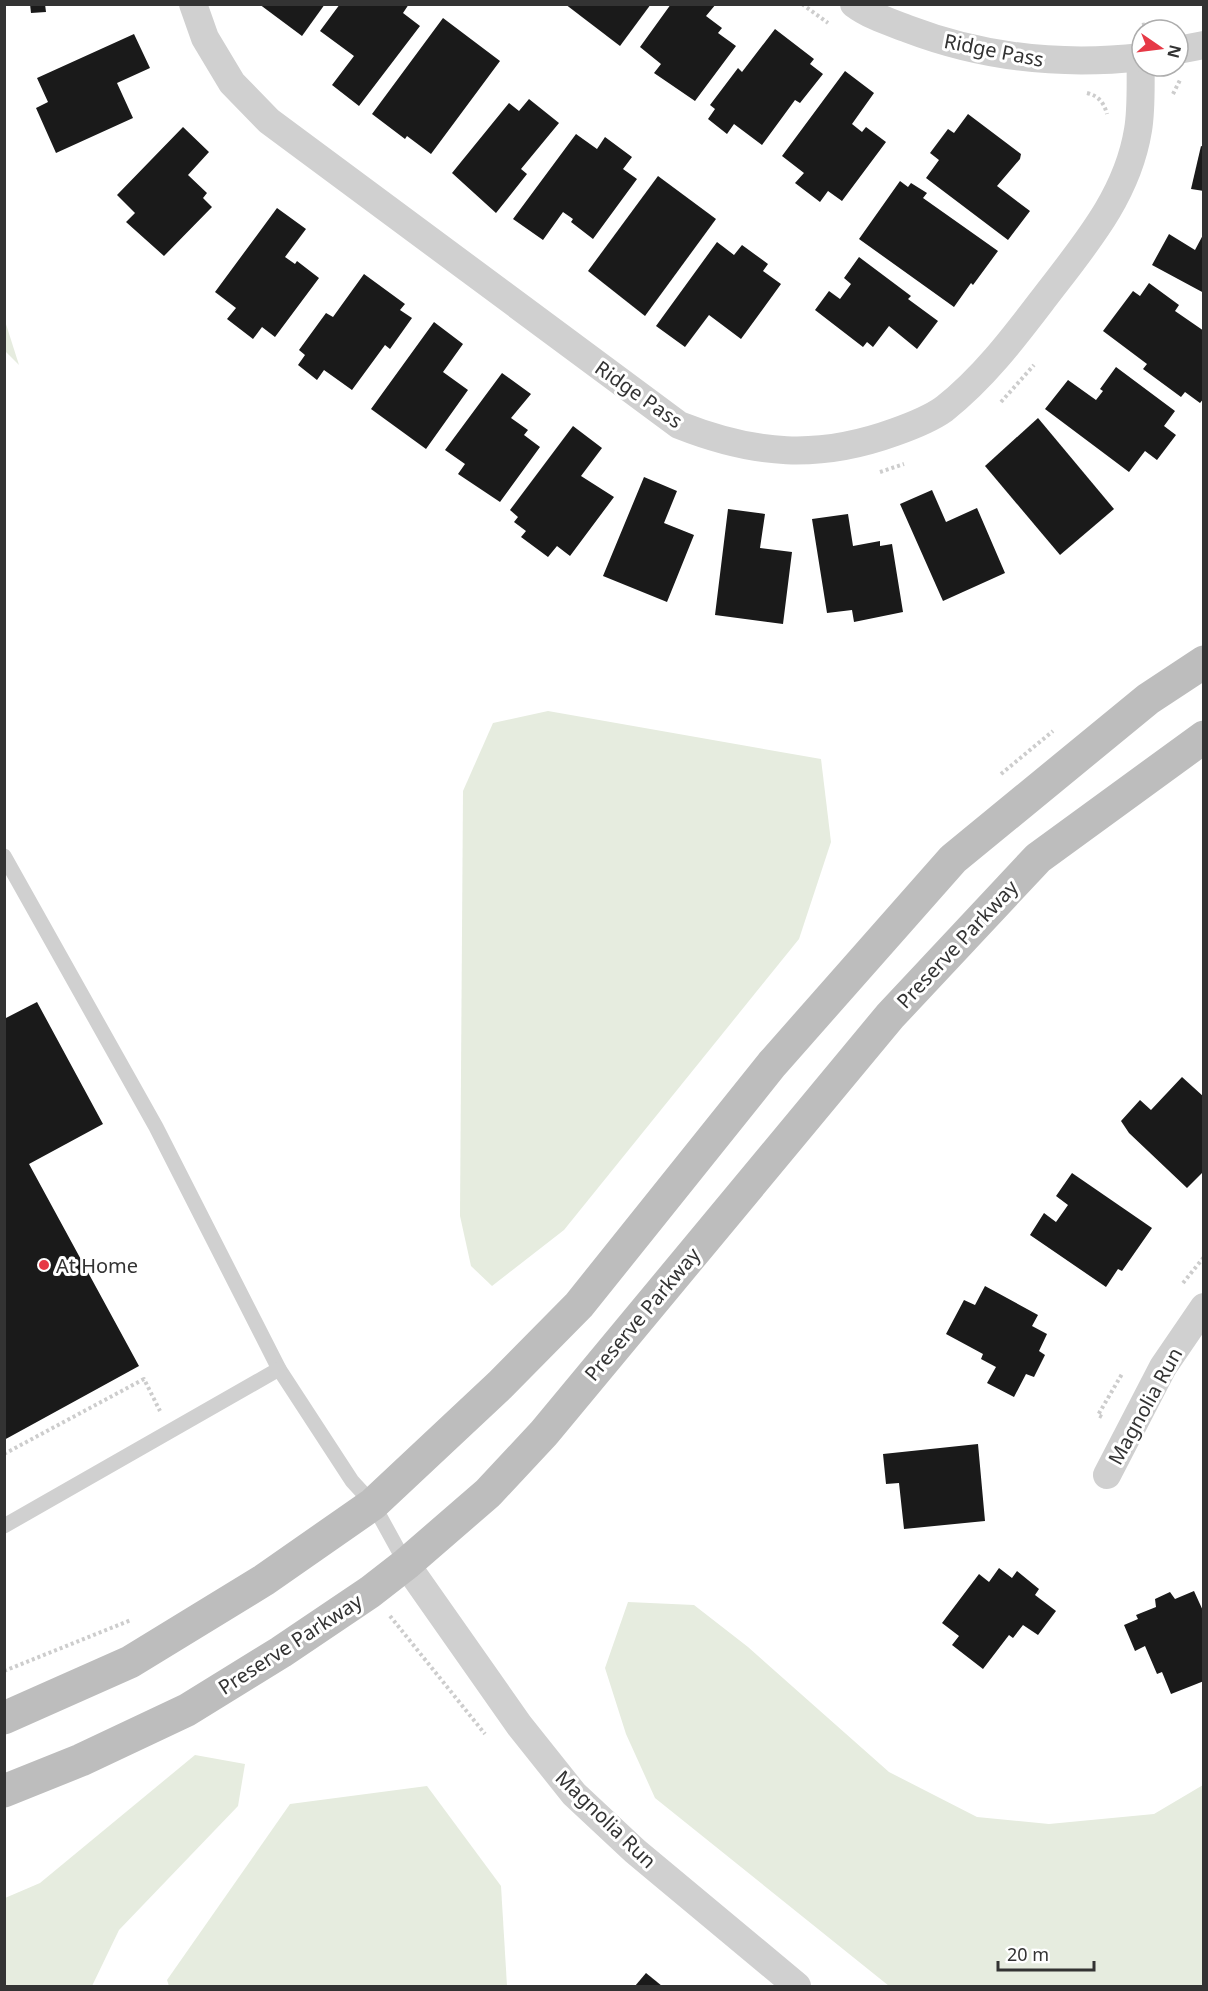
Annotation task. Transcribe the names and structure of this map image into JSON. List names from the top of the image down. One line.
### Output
{"streets":{"street":["Ridge Pass","Preserve Parkway","Magnolia Run"]},"crossings":[["Preserve Parkway","Magnolia Run"]],"places":["At Home"],"scale_bar":"20 m","north":"right"}
